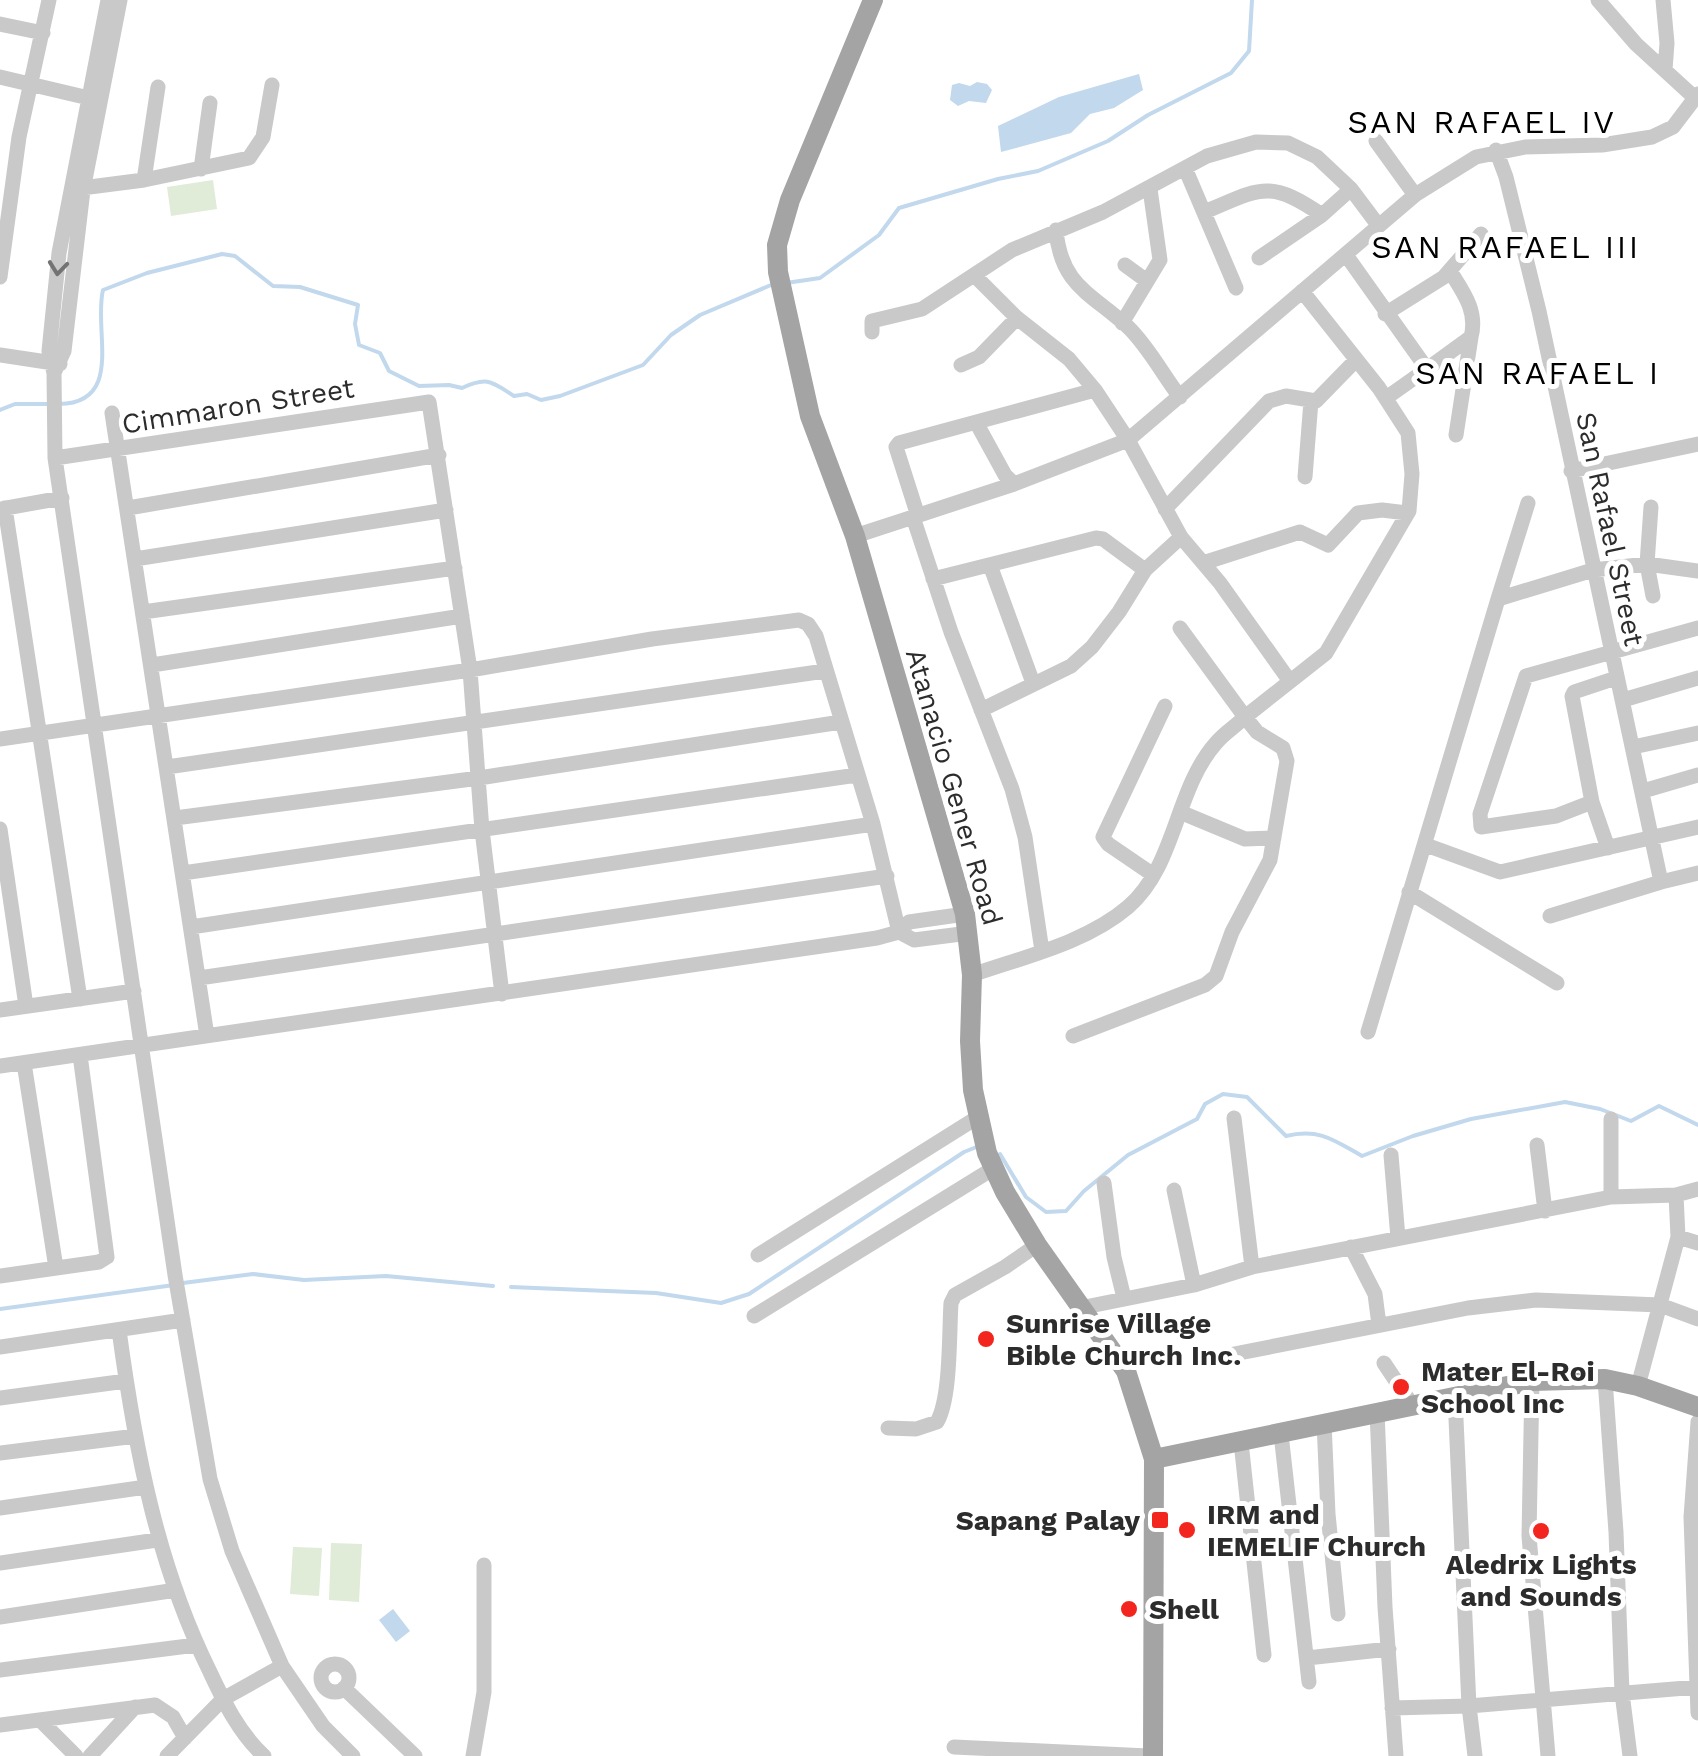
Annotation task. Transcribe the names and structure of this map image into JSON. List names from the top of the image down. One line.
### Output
{"streets":{"main road":["Atanacio Gener Road"],"street":["Cimmaron Street","San Rafael Street"]},"districts":["SAN RAFAEL IV","SAN RAFAEL III","SAN RAFAEL I"],"places":{"other":["Sunrise Village Bible Church Inc.","Mater El-Roi School Inc","IRM and IEMELIF Church","Aledrix Lights and Sounds","Shell"],"transit":["Sapang Palay"]}}
